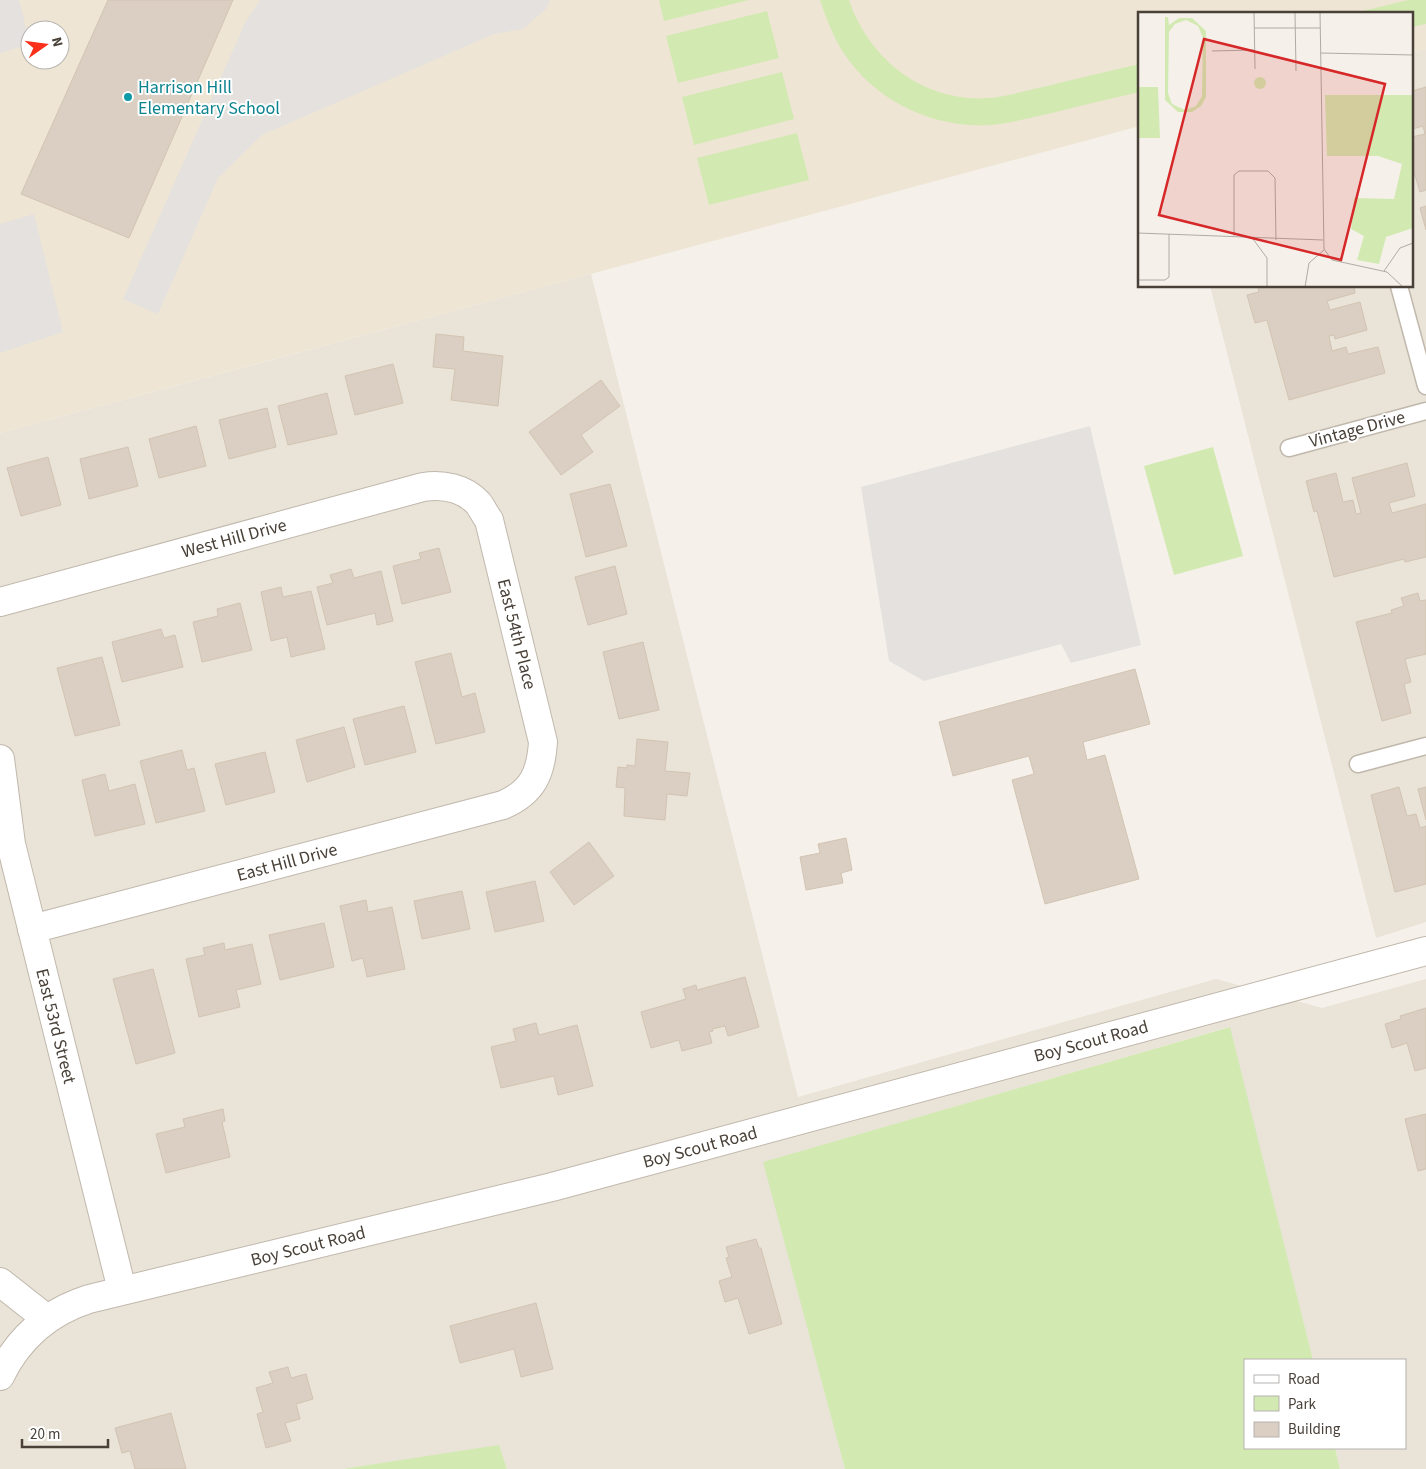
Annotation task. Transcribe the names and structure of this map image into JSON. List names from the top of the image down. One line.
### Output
{"streets":{"street":["West Hill Drive","East 54th Place","East Hill Drive","East 53rd Street","Boy Scout Road"],"lane":["Vintage Drive"]},"crossings":[["West Hill Drive","East 54th Place"],["East 54th Place","East Hill Drive"],["East Hill Drive","East 53rd Street"],["East 53rd Street","Boy Scout Road"]],"places":["Harrison Hill Elementary School"],"legend":["Road","Park","Building"],"scale_bar":"20 m","north":"right"}
